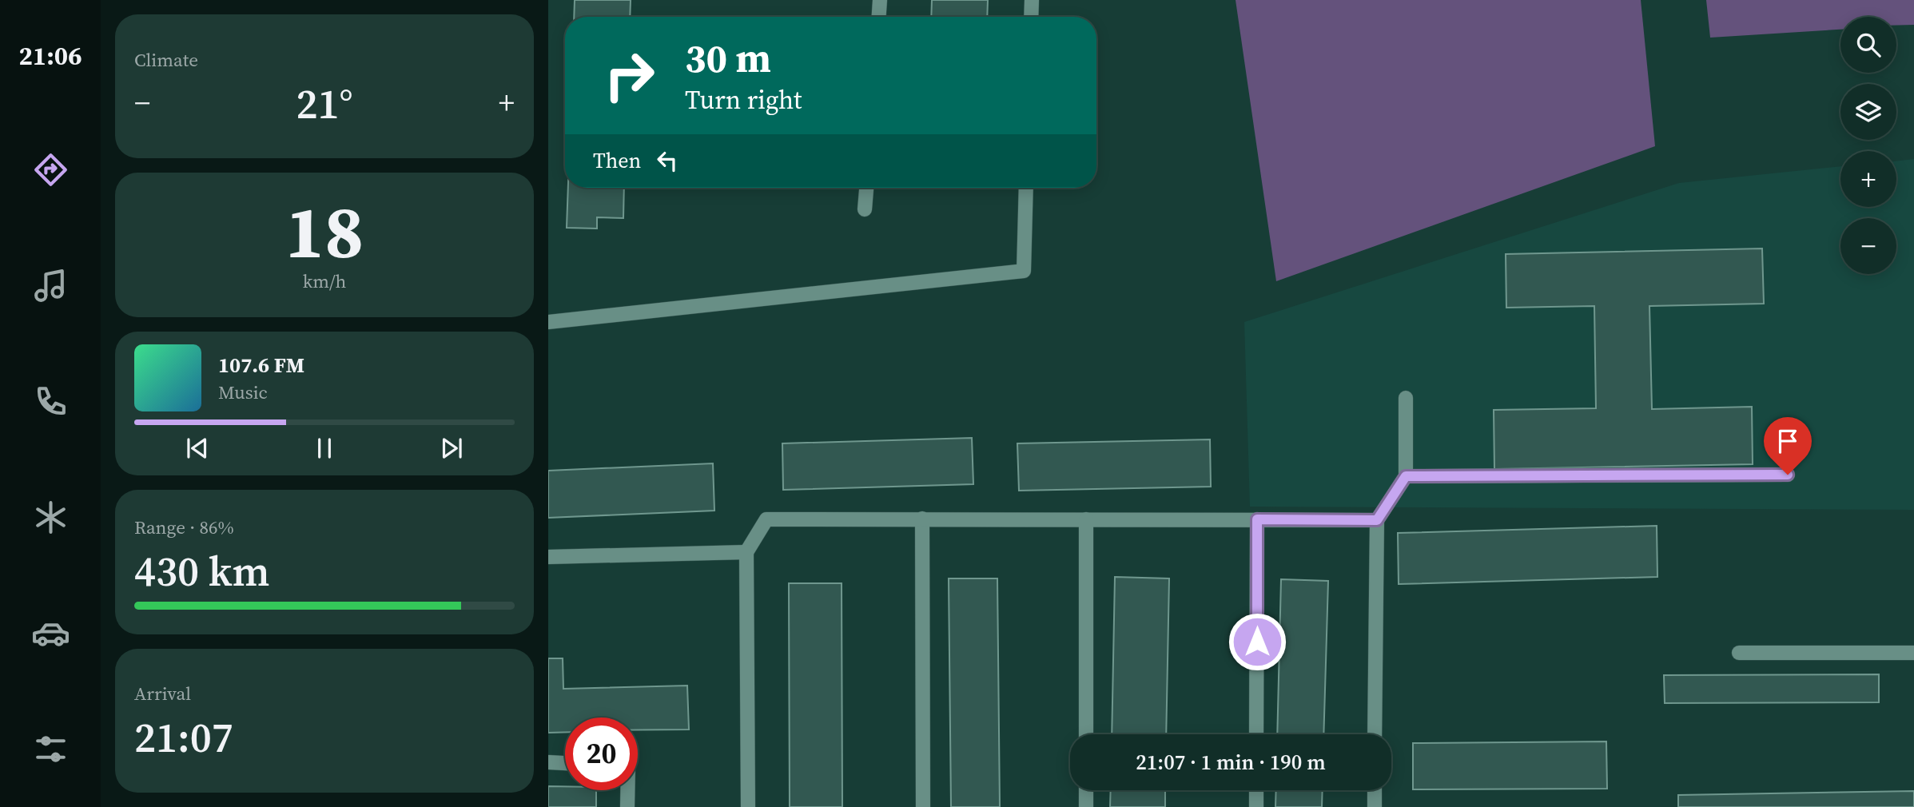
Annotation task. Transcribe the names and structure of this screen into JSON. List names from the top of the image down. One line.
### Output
{"page":{"tabs":"21:06","tile":["Climate",["18","km/h"],["Range · 86%","430 km"],["Arrival","21:07"]],"map_buttons":["+","−"],"turn":["30 m","Turn right"],"heat":["−","21°","+"],"then":"Then","song":["107.6 FM","Music"],"limit":"20","trip":"21:07 · 1 min · 190 m"}}
